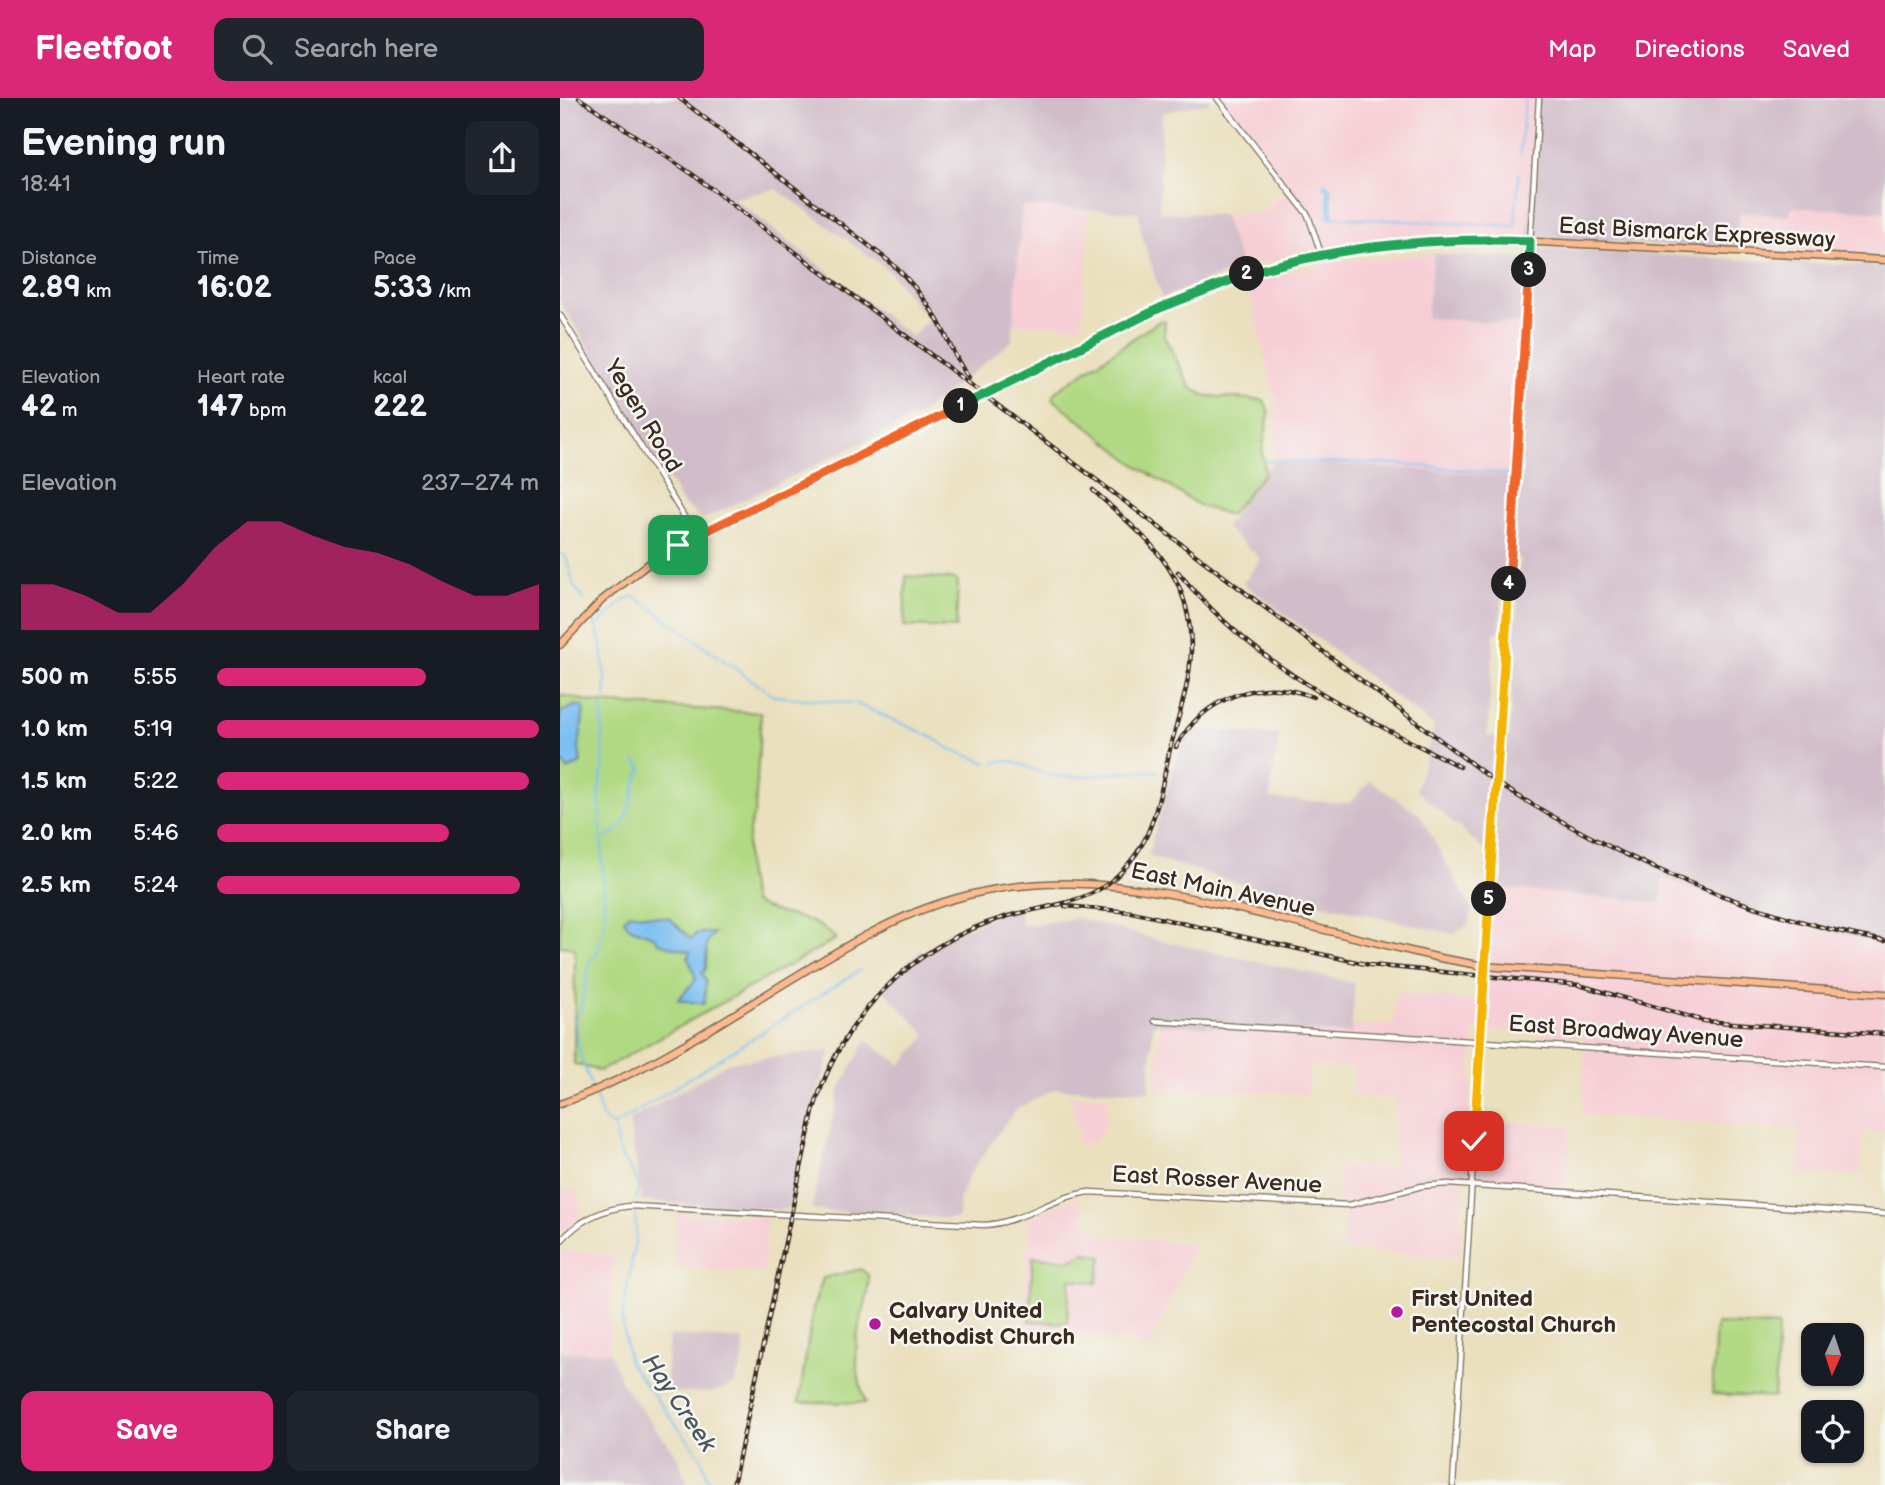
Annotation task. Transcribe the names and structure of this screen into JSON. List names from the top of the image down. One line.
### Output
{"streets":{"main road":["East Bismarck Expressway","East Main Avenue"],"street":["Yegen Road","East Broadway Avenue","East Rosser Avenue"]},"crossings":[["East Bismarck Expressway","Yegen Road"]],"water":["Hay Creek"],"places":["First United Pentecostal Church","Calvary United Methodist Church"],"north":"bottom","page":{"header":"Fleetfoot","search":"Search here","nav":["Map","Directions","Saved"],"heading":["Evening run","18:41"],"stats":[["Distance","2.89 km"],["Time","16:02"],["Pace","5:33 /km"],["Elevation","42 m"],["Heart rate","147 bpm"],["kcal","222"]],"pins":["3","2","1","4","5"],"chart":["Elevation","237–274 m"],"list":[{"name":"500 m","note":"5:55"},{"name":"1.0 km","note":"5:19"},{"name":"1.5 km","note":"5:22"},{"name":"2.0 km","note":"5:46"},{"name":"2.5 km","note":"5:24"}],"buttons":["Save","Share"]}}
